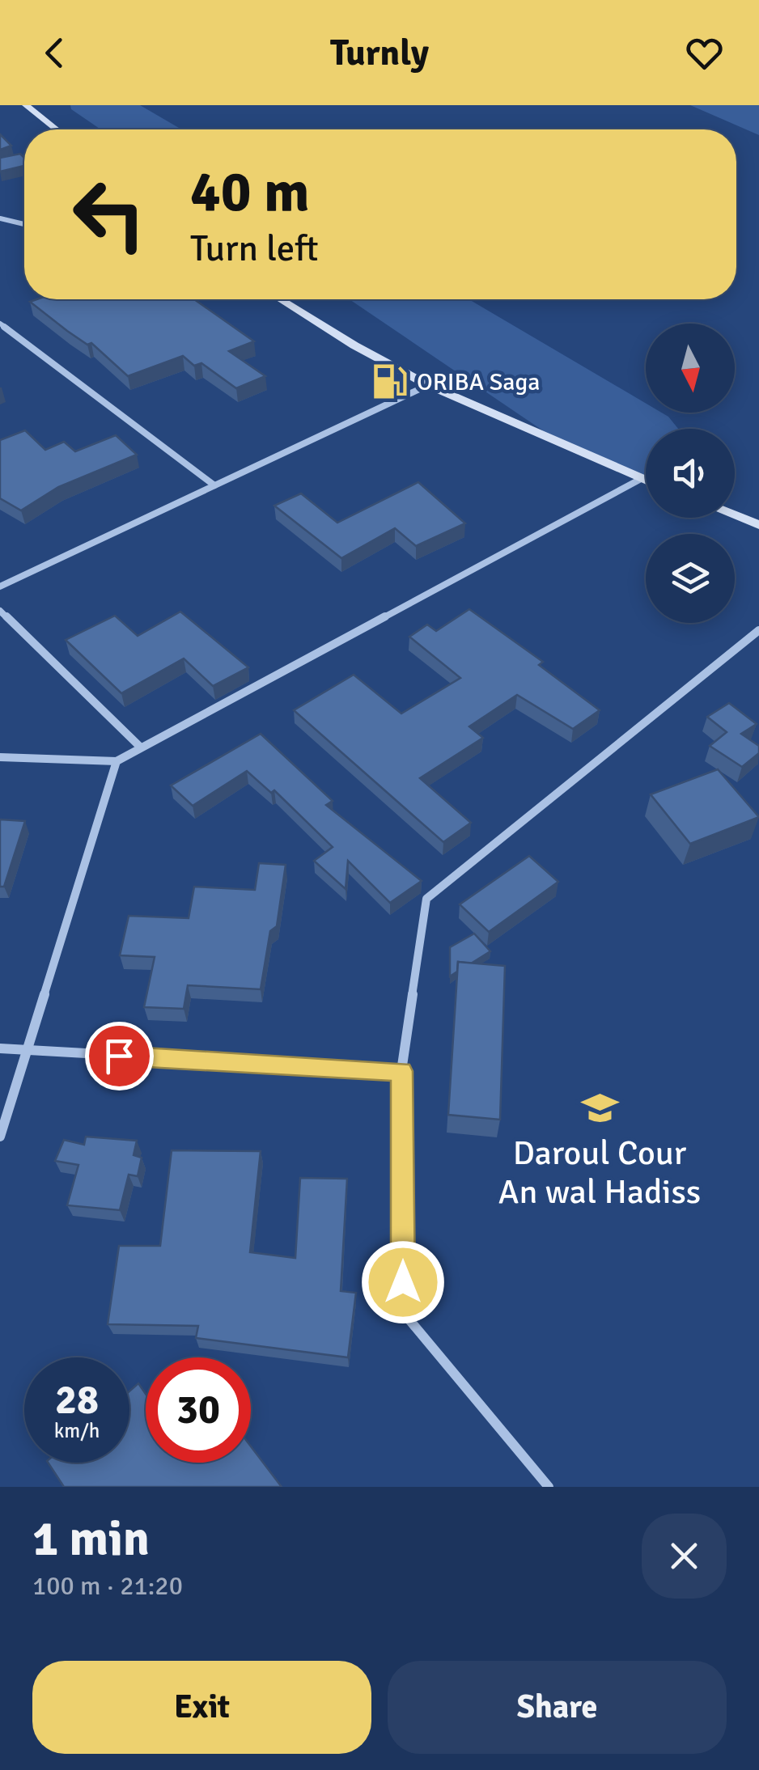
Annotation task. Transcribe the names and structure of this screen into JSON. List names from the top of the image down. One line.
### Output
{"places":{"fuel station":["ORIBA Saga"],"school or university":["Daroul Cour An wal Hadiss"]},"north":"bottom","page":{"header":"Turnly","turn":["40 m","Turn left"],"speed":"28 km/h","limit":"30","heading":["1 min","100 m · 21:20"],"buttons":["Exit","Share"]}}
